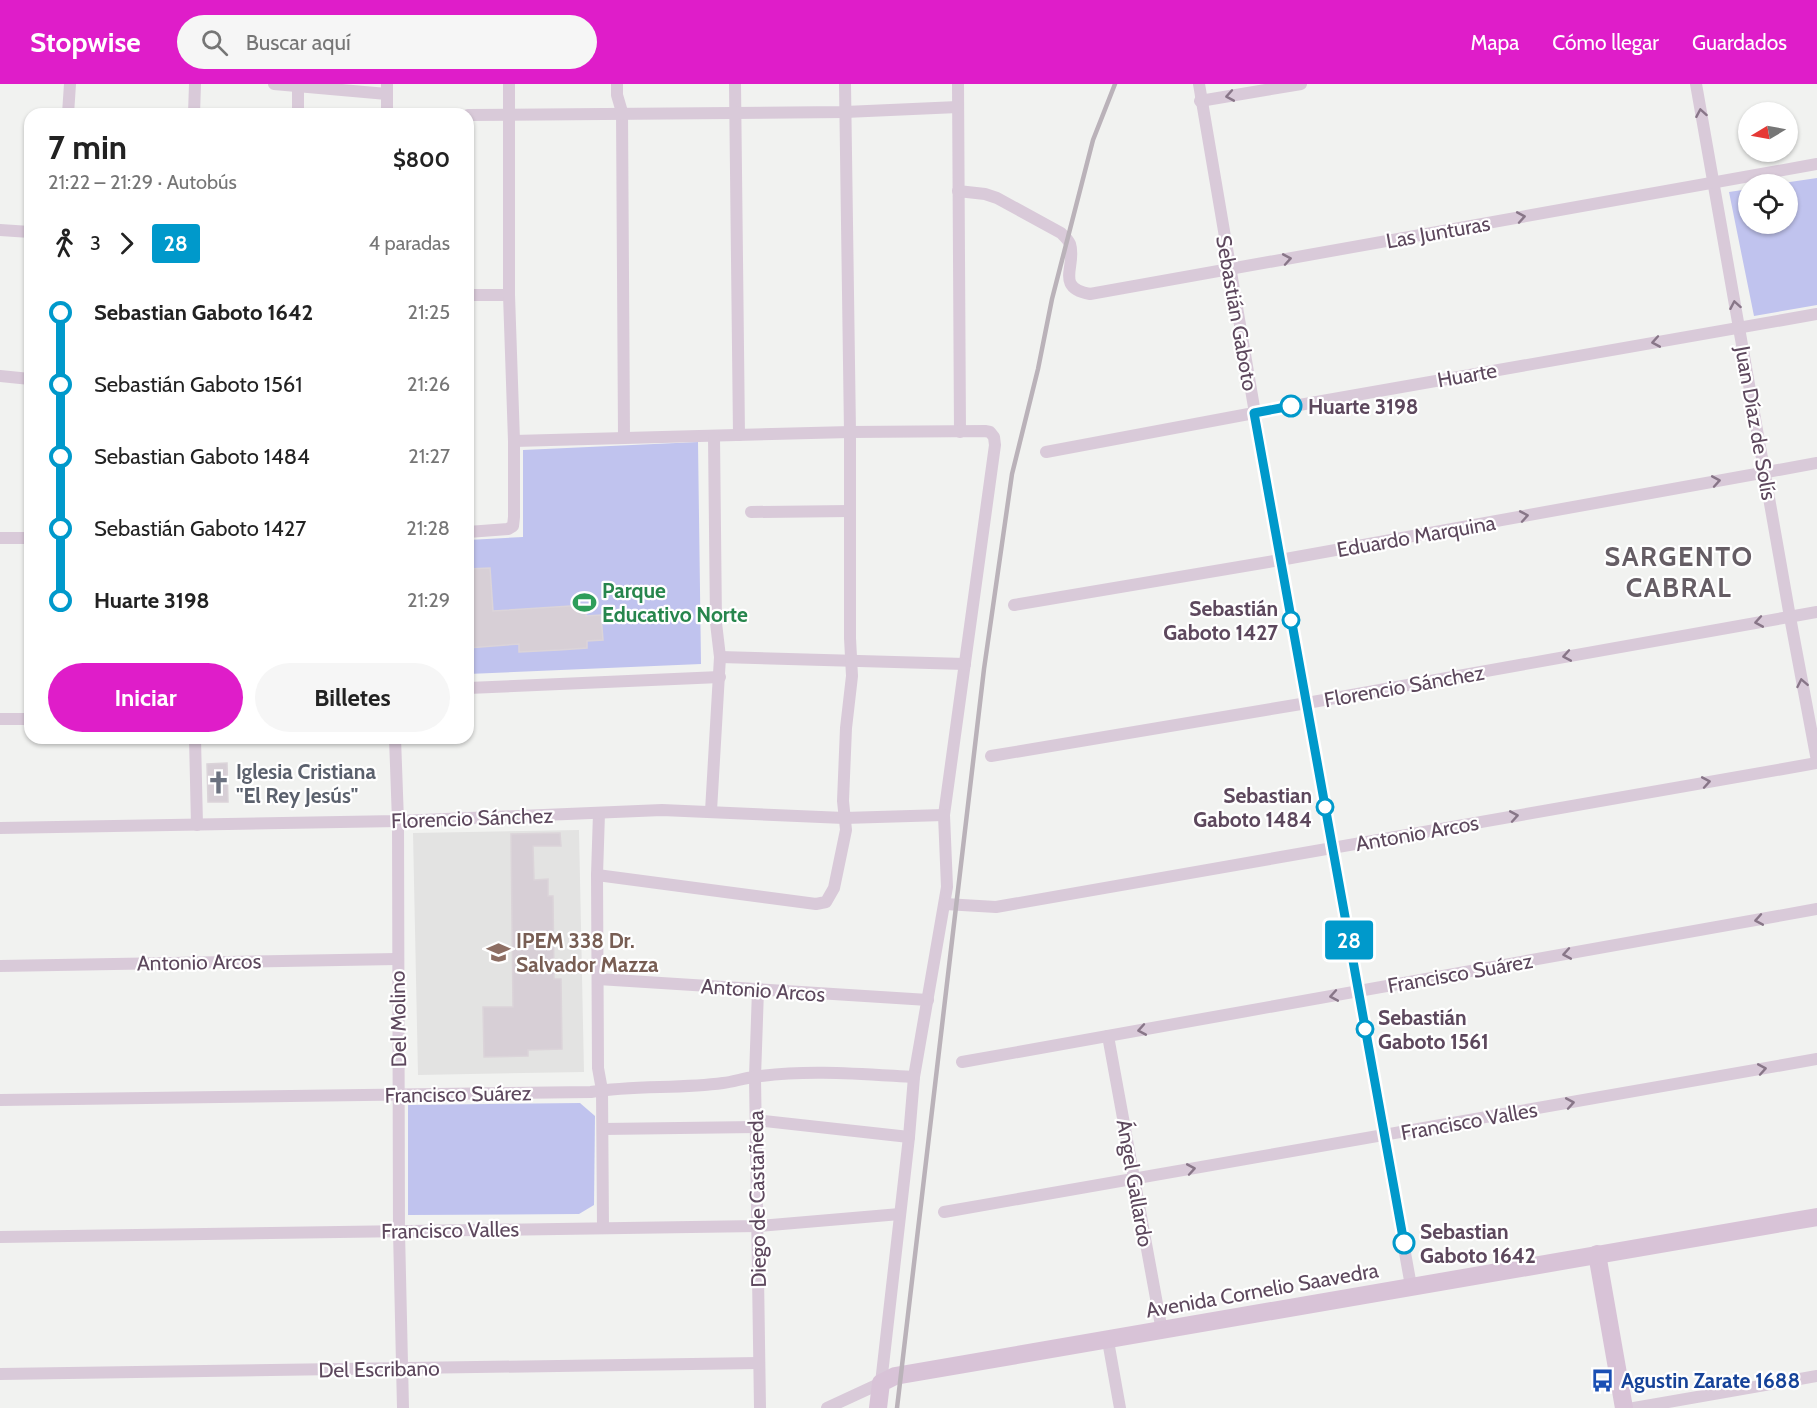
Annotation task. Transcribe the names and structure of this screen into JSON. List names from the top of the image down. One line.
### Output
{"streets":{"main road":["Avenida Cornelio Saavedra"],"street":["Las Junturas","Sebastián Gaboto","Huarte","Juan Díaz de Solís","Eduardo Marquina","Florencio Sánchez","Antonio Arcos","Francisco Suárez","Del Molino","Francisco Valles","Ángel Gallardo","Diego de Castañeda","Del Escribano"]},"crossings":[["Las Junturas","Sebastián Gaboto"],["Las Junturas","Juan Díaz de Solís"],["Sebastián Gaboto","Huarte"],["Sebastián Gaboto","Eduardo Marquina"],["Sebastián Gaboto","Florencio Sánchez"],["Sebastián Gaboto","Antonio Arcos"],["Sebastián Gaboto","Francisco Suárez"],["Sebastián Gaboto","Francisco Valles"],["Sebastián Gaboto","Avenida Cornelio Saavedra"],["Huarte","Juan Díaz de Solís"],["Juan Díaz de Solís","Eduardo Marquina"],["Juan Díaz de Solís","Florencio Sánchez"],["Juan Díaz de Solís","Antonio Arcos"],["Florencio Sánchez","Del Molino"],["Antonio Arcos","Del Molino"],["Antonio Arcos","Diego de Castañeda"],["Francisco Suárez","Del Molino"],["Francisco Suárez","Ángel Gallardo"],["Francisco Suárez","Diego de Castañeda"],["Del Molino","Francisco Valles"],["Del Molino","Del Escribano"],["Francisco Valles","Ángel Gallardo"],["Francisco Valles","Diego de Castañeda"],["Ángel Gallardo","Avenida Cornelio Saavedra"],["Diego de Castañeda","Del Escribano"]],"one_way":["Las Junturas","Huarte","Juan Díaz de Solís","Eduardo Marquina","Francisco Suárez","Francisco Valles"],"districts":["SARGENTO CABRAL"],"places":{"other":["Huarte 3198","Sebastián Gaboto 1427","Sebastian Gaboto 1484","Sebastián Gaboto 1561","Sebastian Gaboto 1642"],"sports":["Parque Educativo Norte"],"church":["Iglesia Cristiana \"El Rey Jesús\""],"school or university":["IPEM 338 Dr. Salvador Mazza"],"bus stop":["Agustin Zarate 1688"]},"lines":["bus line 28"],"north":"left","page":{"header":"Stopwise","search":"Buscar aquí","nav":["Mapa","Cómo llegar","Guardados"],"on_map":"28","heading":["7 min","21:22 – 21:29 · Autobús","$800"],"legs":["3","28","4 paradas"],"list":[{"name":"Sebastian Gaboto 1642","value":"21:25"},{"name":"Sebastián Gaboto 1561","value":"21:26"},{"name":"Sebastian Gaboto 1484","value":"21:27"},{"name":"Sebastián Gaboto 1427","value":"21:28"},{"name":"Huarte 3198","value":"21:29"}],"buttons":["Iniciar","Billetes"]}}
